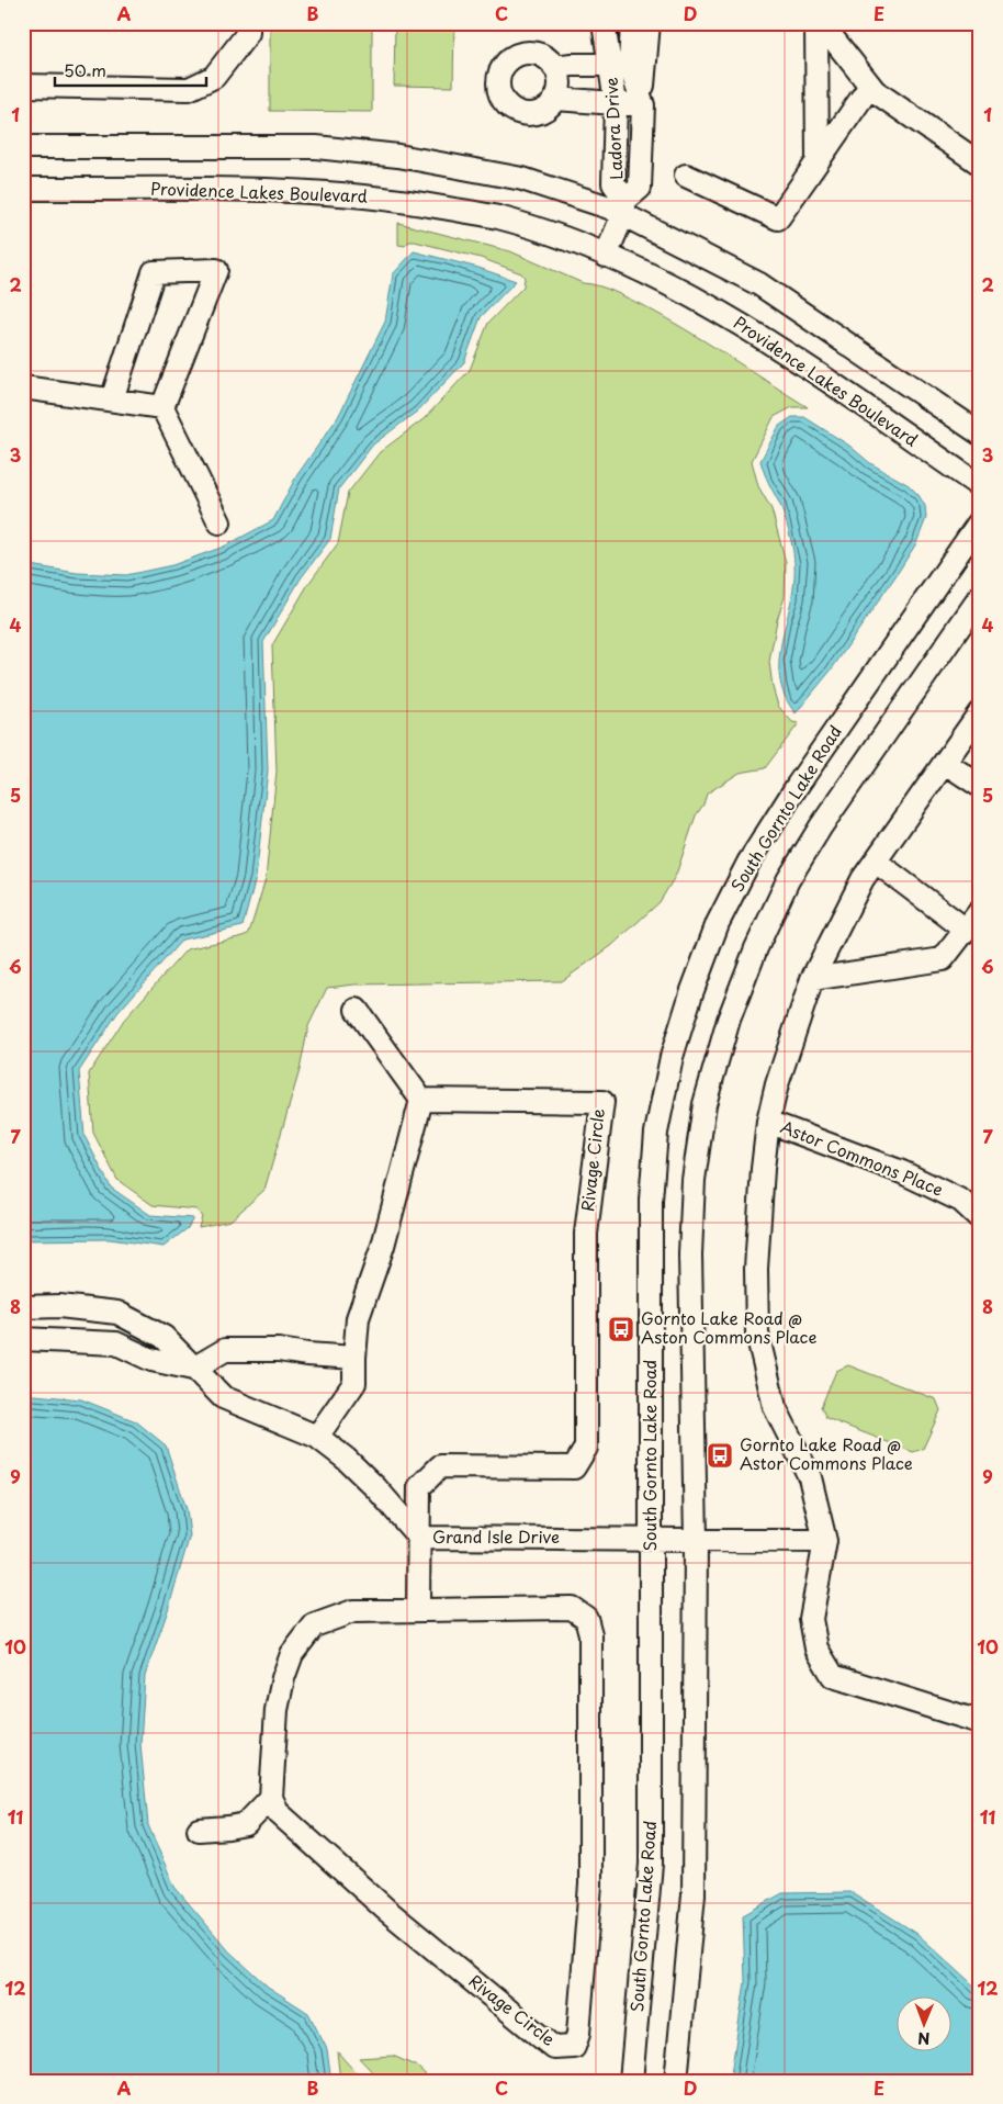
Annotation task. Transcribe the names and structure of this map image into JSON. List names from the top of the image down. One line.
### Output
{"streets":{"street":["Ladora Drive","Providence Lakes Boulevard","South Gornto Lake Road","Astor Commons Place","Rivage Circle","Grand Isle Drive"]},"crossings":[["Ladora Drive","Providence Lakes Boulevard"],["South Gornto Lake Road","Grand Isle Drive"],["Rivage Circle","Grand Isle Drive"]],"places":{"bus stop":["Gornto Lake Road @ Aston Commons Place","Gornto Lake Road @ Astor Commons Place"]},"scale_bar":"50 m","north":"bottom","grid":{"columns":["A","B","C","D","E"],"rows":["1","2","3","4","5","6","7","8","9","10","11","12"]}}
